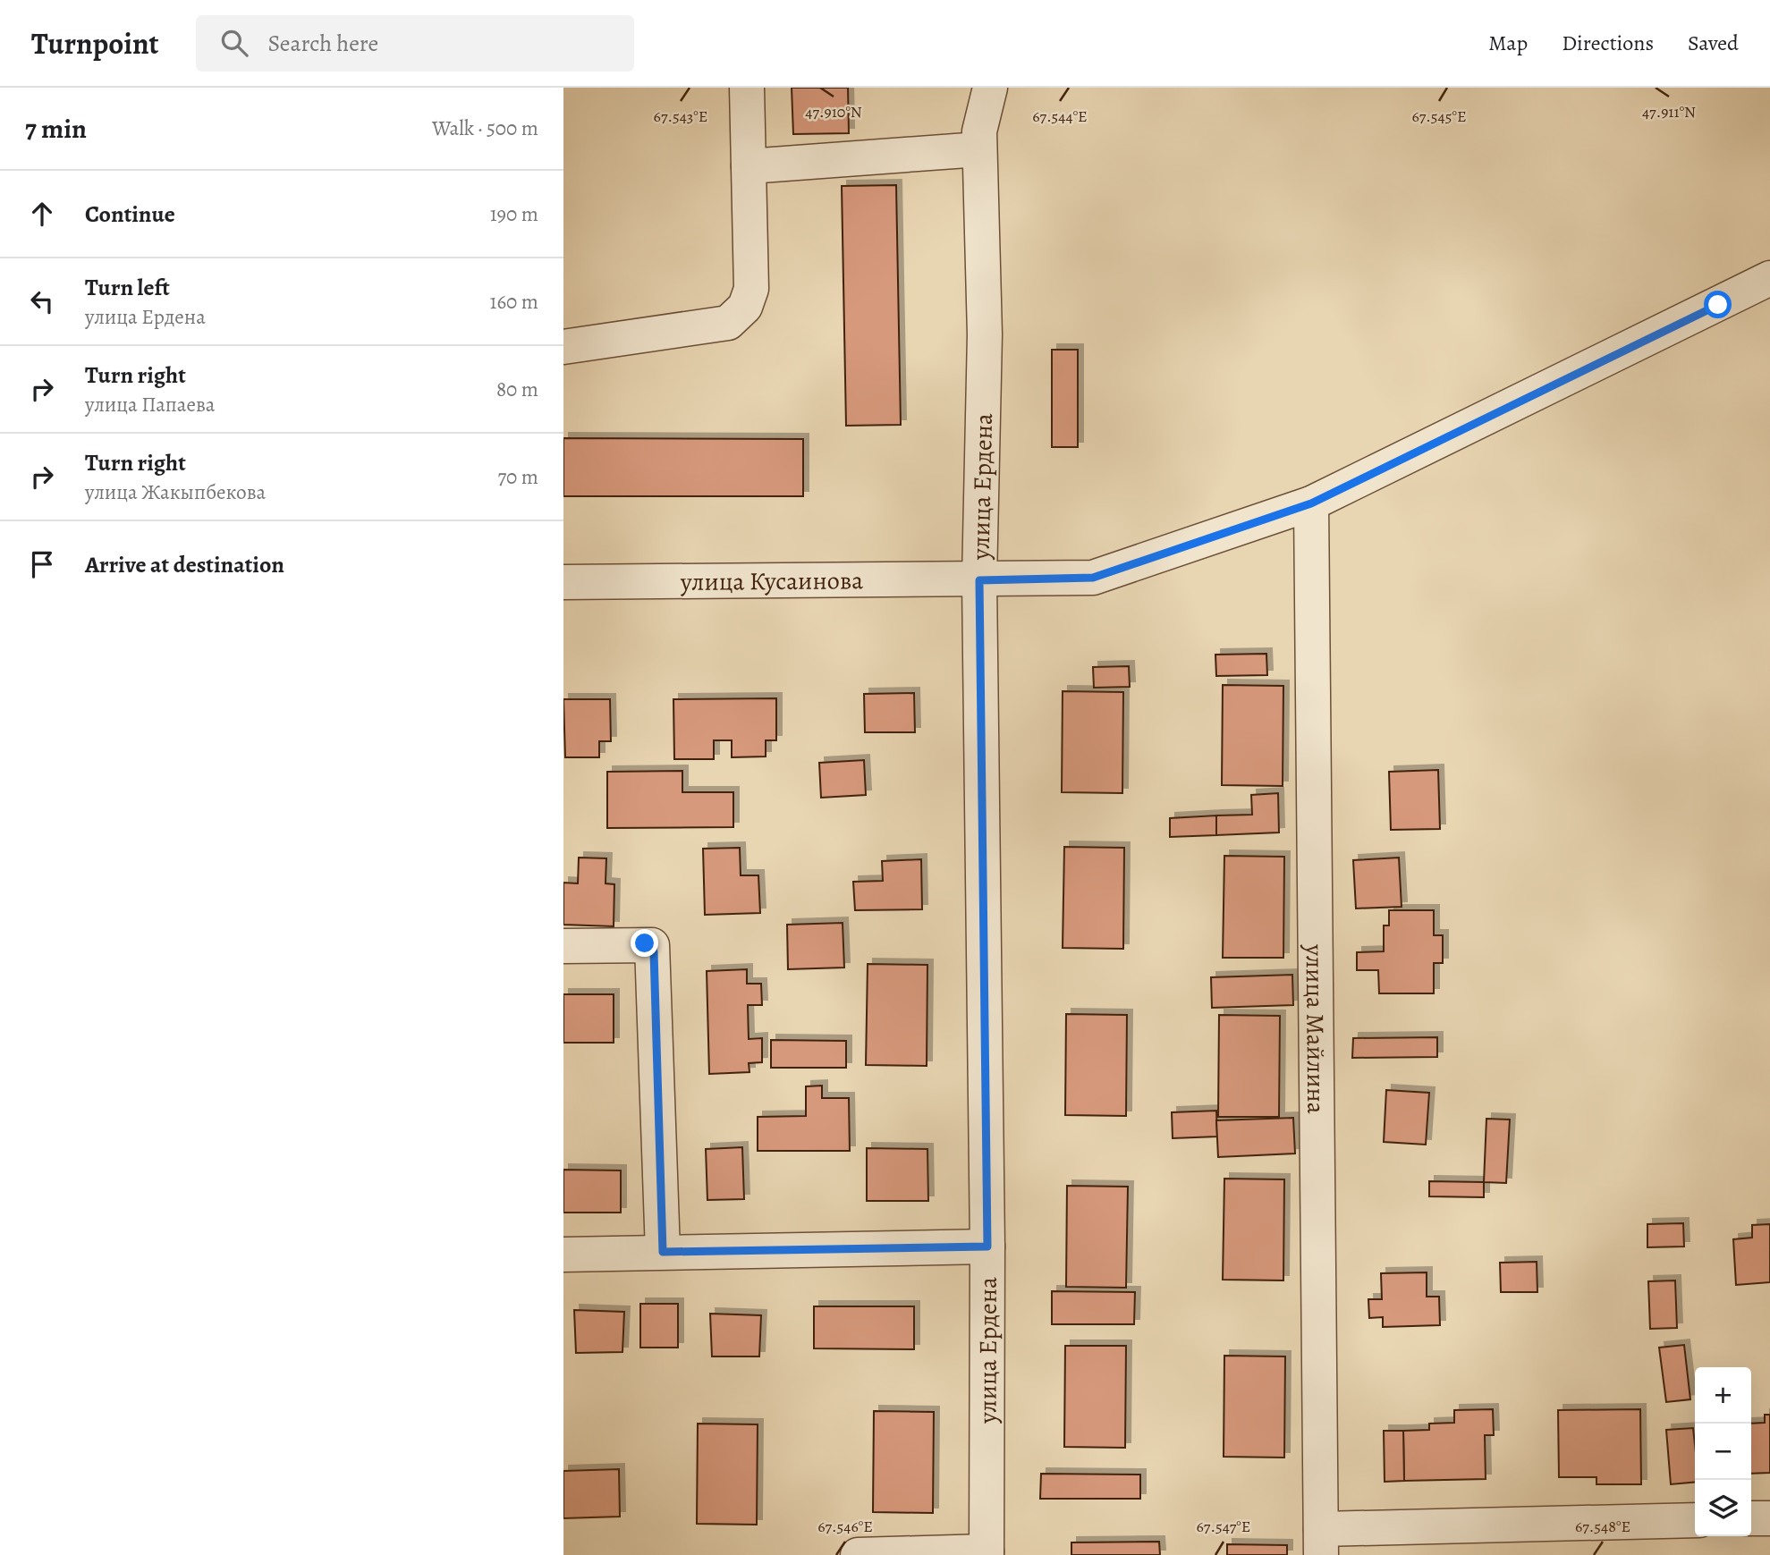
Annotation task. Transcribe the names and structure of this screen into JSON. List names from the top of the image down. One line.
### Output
{"streets":{"street":["улица Ердена","улица Кусаинова","улица Майлина"]},"crossings":[["улица Ердена","улица Кусаинова"],["улица Кусаинова","улица Майлина"]],"page":{"header":"Turnpoint","search":"Search here","nav":["Map","Directions","Saved"],"heading":["7 min","Walk · 500 m"],"list":[["Continue","190 m"],["Turn left","улица Ердена","160 m"],["Turn right","улица Папаева","80 m"],["Turn right","улица Жакыпбекова","70 m"],"Arrive at destination"],"map_buttons":["+","−"]},"coordinates":["47.910°N","47.911°N","67.543°E","67.545°E","67.544°E","67.546°E","67.547°E","67.548°E"]}
